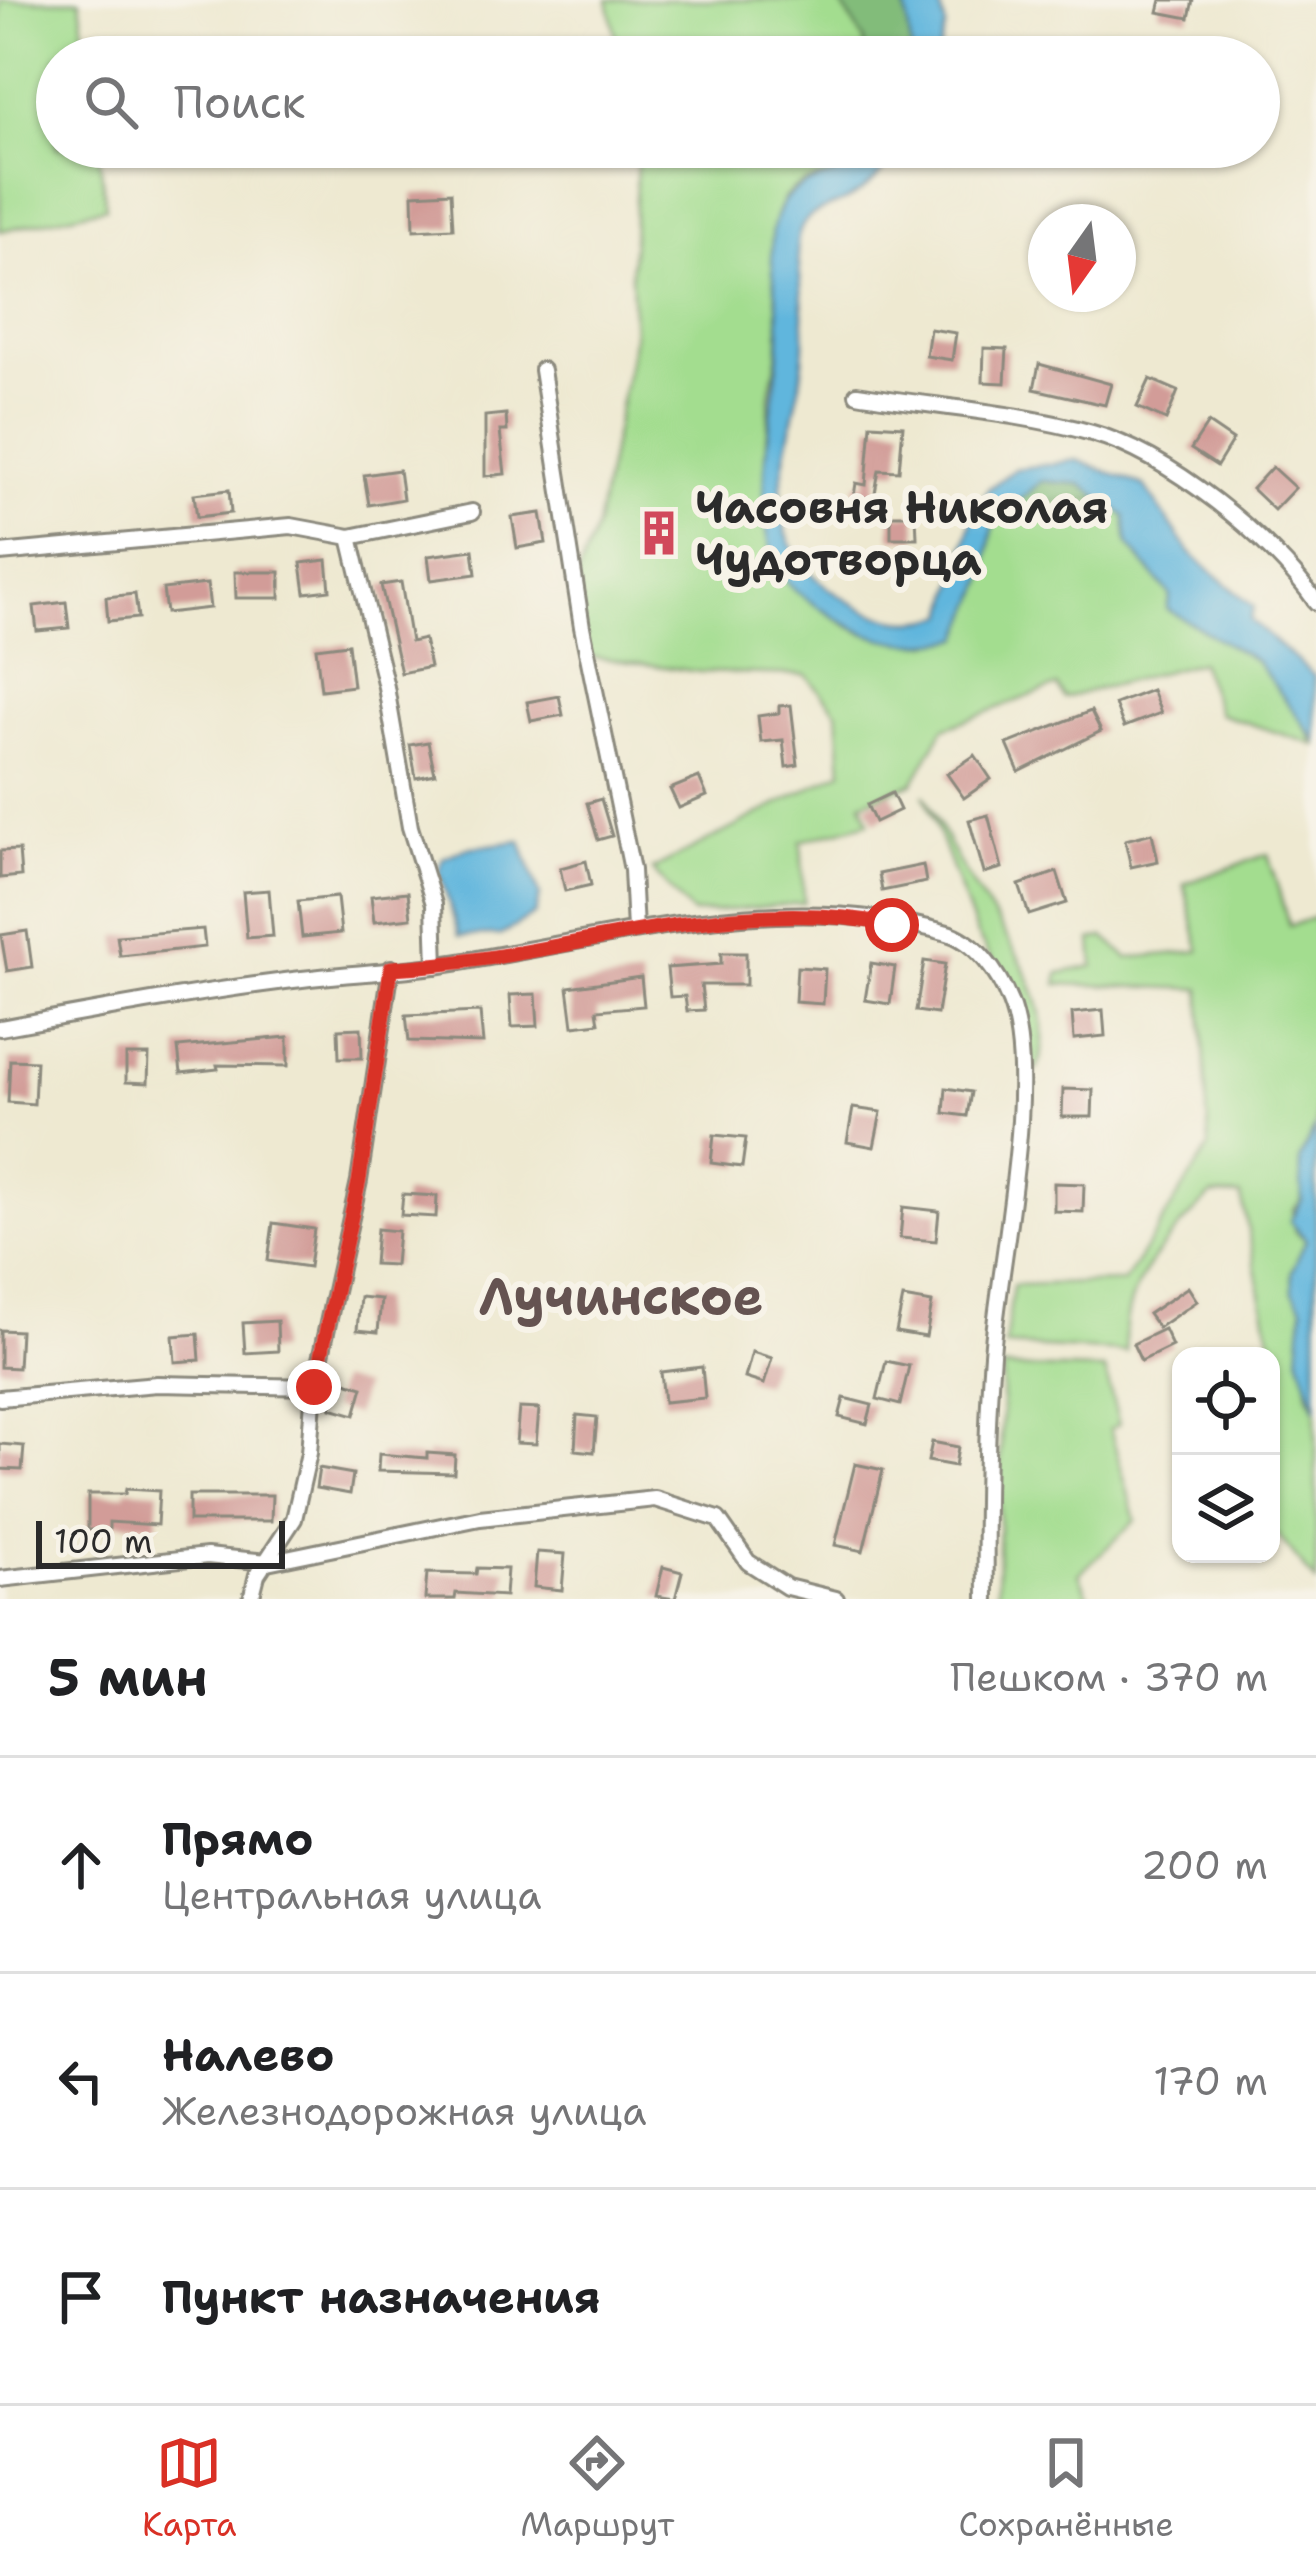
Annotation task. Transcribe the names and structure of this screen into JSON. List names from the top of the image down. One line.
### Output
{"districts":["Лучинское"],"places":{"building":["Часовня Николая Чудотворца"]},"scale_bar":"100 m","north":"bottom","page":{"search":"Поиск","scale":"100 m","heading":["5 мин","Пешком · 370 m"],"list":[["Прямо","Центральная улица","200 m"],["Налево","Железнодорожная улица","170 m"],"Пункт назначения"],"nav":["Карта","Маршрут","Сохранённые"]}}
